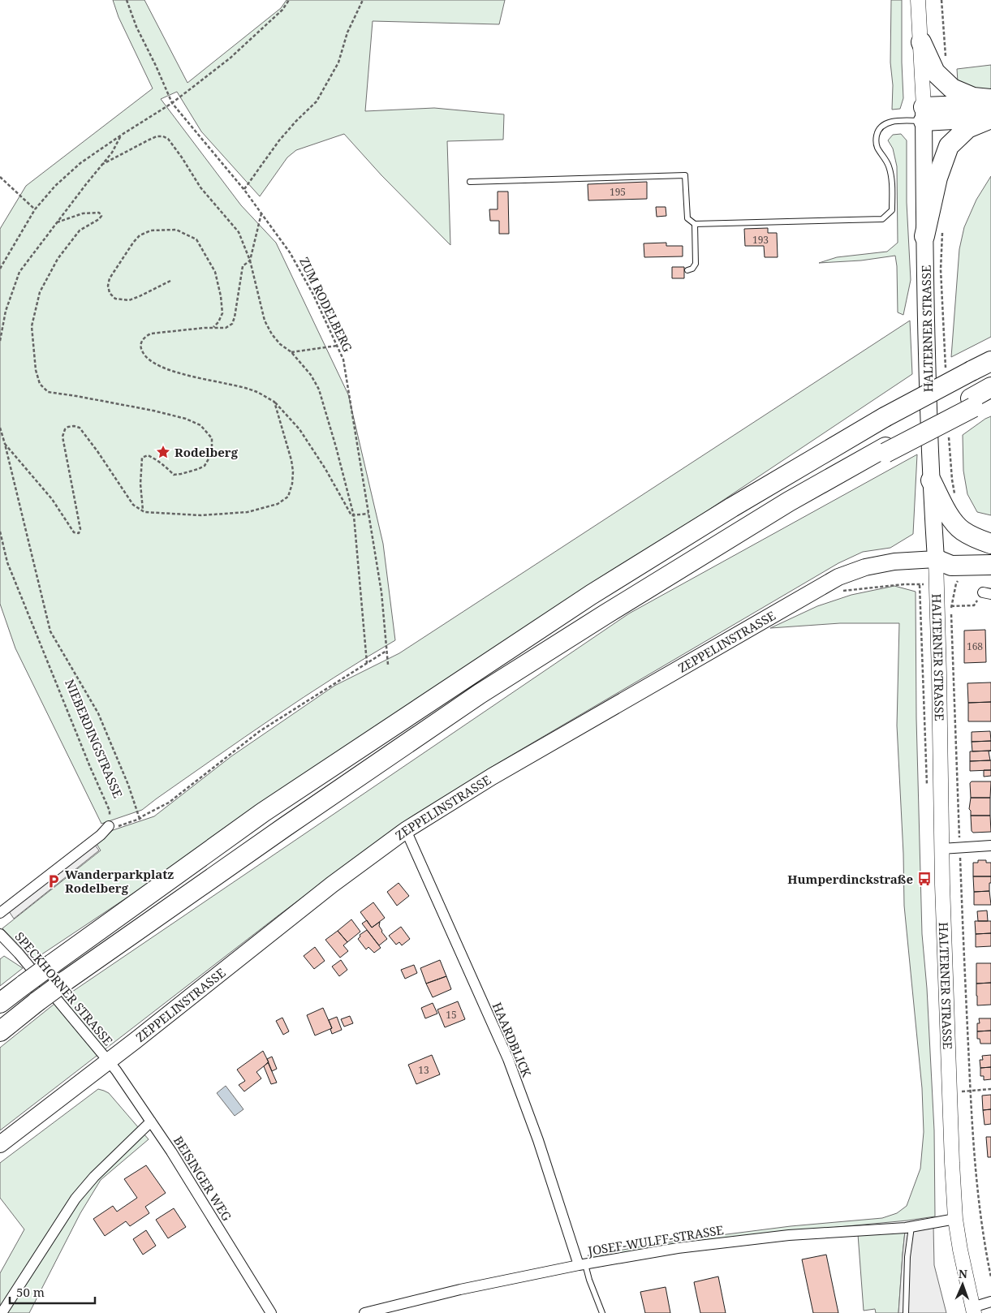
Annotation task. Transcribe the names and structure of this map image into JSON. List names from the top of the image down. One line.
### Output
{"streets":{"main road":["HALTERNER STRASSE","ZEPPELINSTRASSE"],"street":["SPECKHORNER STRASSE","HAARDBLICK","BEISINGER WEG","JOSEF-WULFF-STRASSE"],"path":["ZUM RODELBERG","NIEBERDINGSTRASSE"]},"crossings":[["HALTERNER STRASSE","ZEPPELINSTRASSE"],["HALTERNER STRASSE","JOSEF-WULFF-STRASSE"],["ZEPPELINSTRASSE","SPECKHORNER STRASSE"],["ZEPPELINSTRASSE","HAARDBLICK"],["ZEPPELINSTRASSE","BEISINGER WEG"],["SPECKHORNER STRASSE","BEISINGER WEG"],["HAARDBLICK","JOSEF-WULFF-STRASSE"]],"places":{"place":["Rodelberg"],"bus stop":["Humperdinckstraße"],"parking":["Wanderparkplatz Rodelberg"]},"house_numbers":["195","193","168","15","13"],"scale_bar":"50 m","north":"top"}
